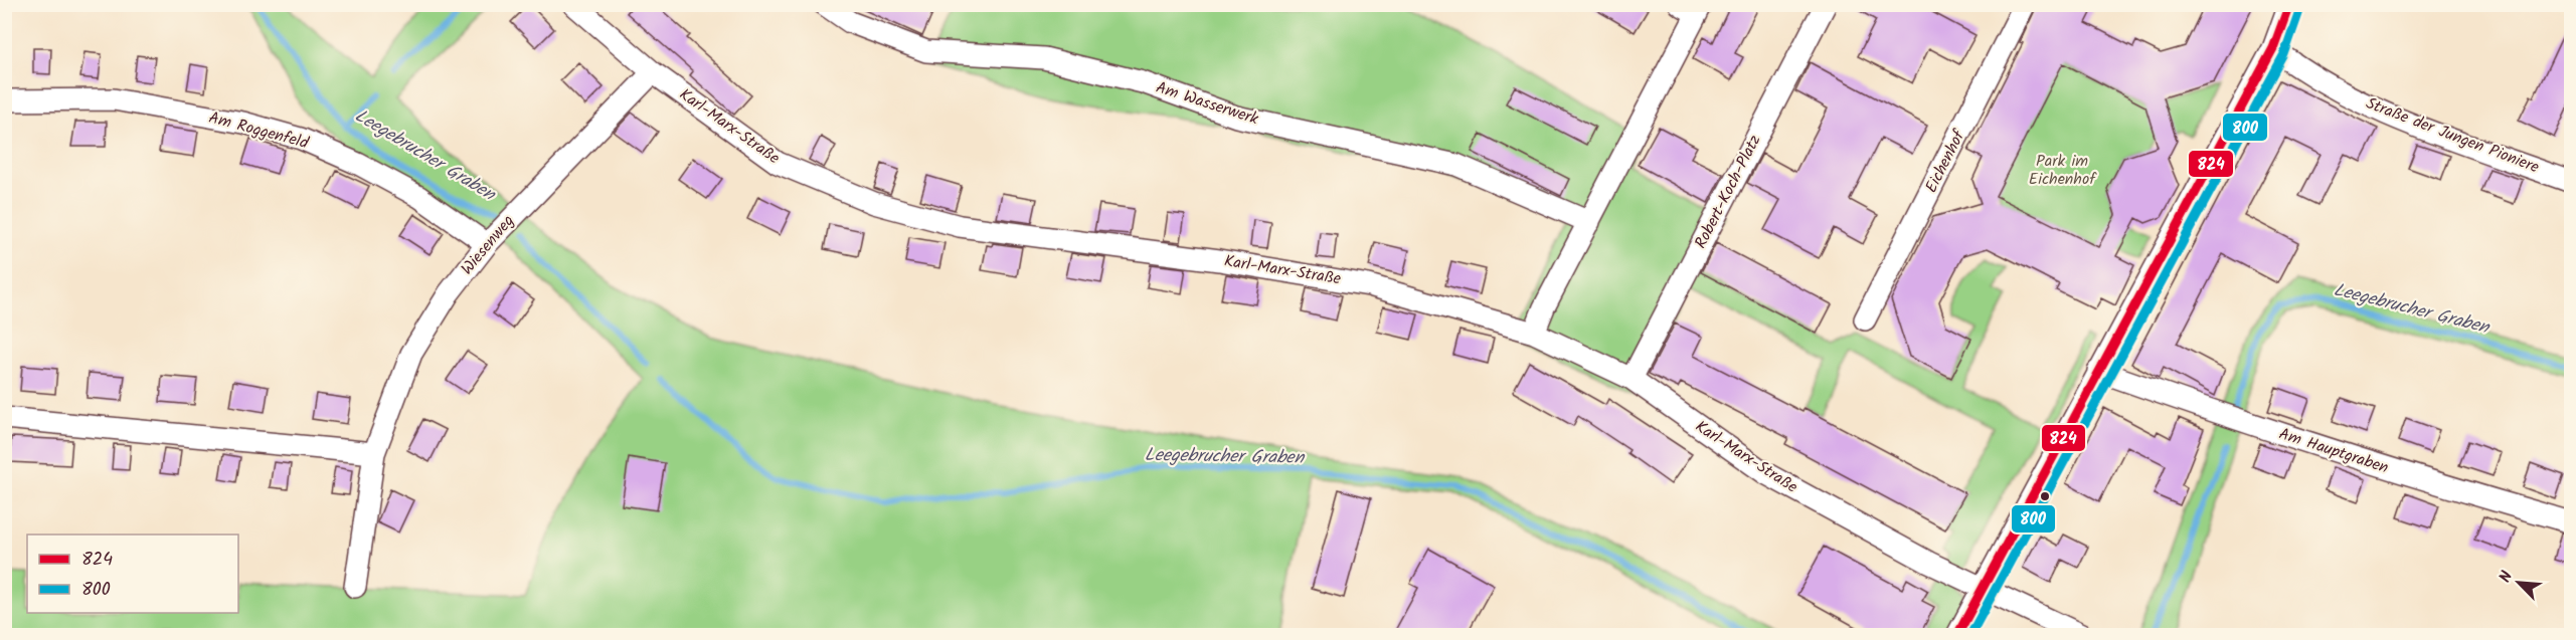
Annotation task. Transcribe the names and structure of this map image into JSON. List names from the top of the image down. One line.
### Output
{"streets":{"street":["Am Wasserwerk","Karl-Marx-Straße","Am Roggenfeld","Straße der Jungen Pioniere","Eichenhof","Robert-Koch-Platz","Wiesenweg","Am Hauptgraben"]},"crossings":[["Karl-Marx-Straße","Robert-Koch-Platz"],["Karl-Marx-Straße","Wiesenweg"],["Am Roggenfeld","Wiesenweg"]],"water":["Leegebrucher Graben"],"parks":["Park im Eichenhof"],"lines":["transit line 824","transit line 800"],"legend":["824","800"],"north":"top left"}
